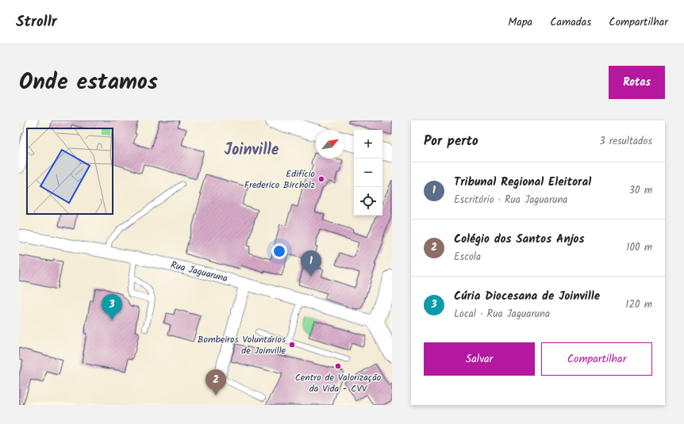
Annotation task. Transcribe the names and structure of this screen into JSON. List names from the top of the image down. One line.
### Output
{"streets":{"street":["Rua Jaguaruna"]},"districts":["Joinville"],"places":["Edifício Frederico Bircholz","Bombeiros Voluntários de Joinville","Centro de Valorização da Vida - CVV"],"north":"top right","page":{"header":"Strollr","nav":["Mapa","Camadas","Compartilhar"],"title":"Onde estamos","buttons":["Rotas",["Salvar","Compartilhar"]],"heading":["Por perto","3 resultados"],"map_buttons":["+","−"],"list":[{"mark":"1","name":"Tribunal Regional Eleitoral","note":"Escritório · Rua Jaguaruna","value":"30 m"},{"mark":"2","name":"Colégio dos Santos Anjos","note":"Escola","value":"100 m"},{"mark":"3","name":"Cúria Diocesana de Joinville","note":"Local · Rua Jaguaruna","value":"120 m"}],"pins":["1","3","2"]}}
